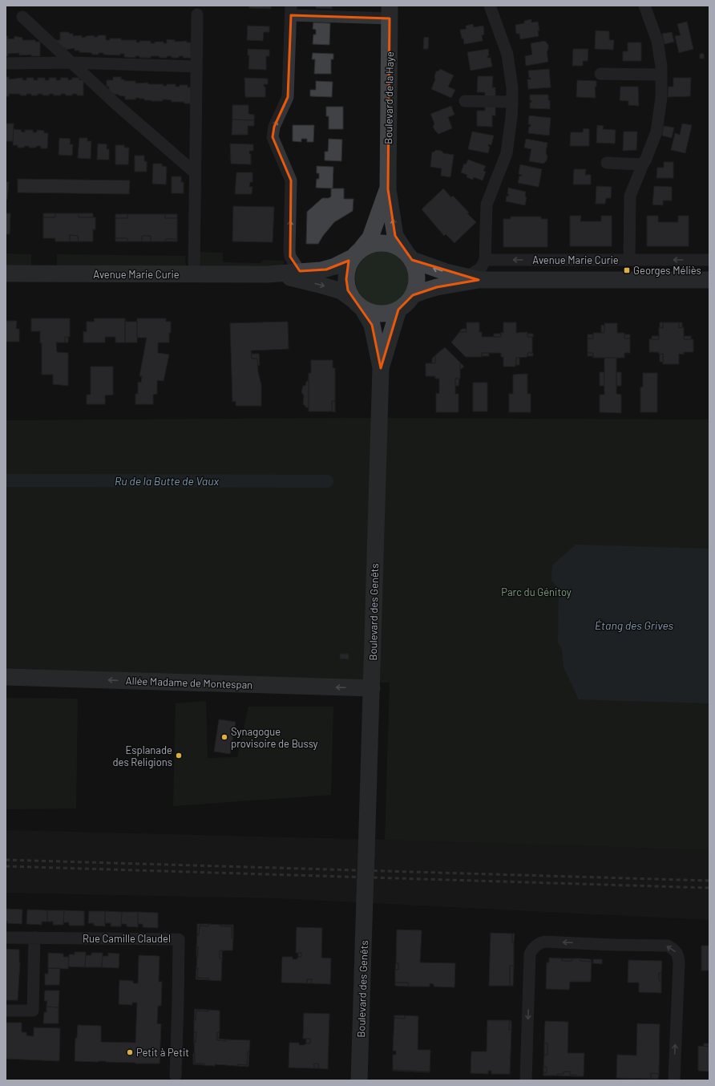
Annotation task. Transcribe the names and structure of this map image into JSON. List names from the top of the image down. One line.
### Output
{"streets":{"street":["Boulevard de la Haye","Avenue Marie Curie","Boulevard des Genêts","Allée Madame de Montespan","Rue Camille Claudel"]},"crossings":[["Boulevard de la Haye","Avenue Marie Curie"],["Boulevard de la Haye","Boulevard des Genêts"],["Avenue Marie Curie","Boulevard des Genêts"],["Boulevard des Genêts","Allée Madame de Montespan"]],"one_way":["Allée Madame de Montespan"],"water":["Ru de la Butte de Vaux","Étang des Grives"],"parks":["Parc du Génitoy"],"places":{"transit":["Georges Méliès"],"other":["Synagogue provisoire de Bussy","Esplanade des Religions","Petit à Petit"]}}
